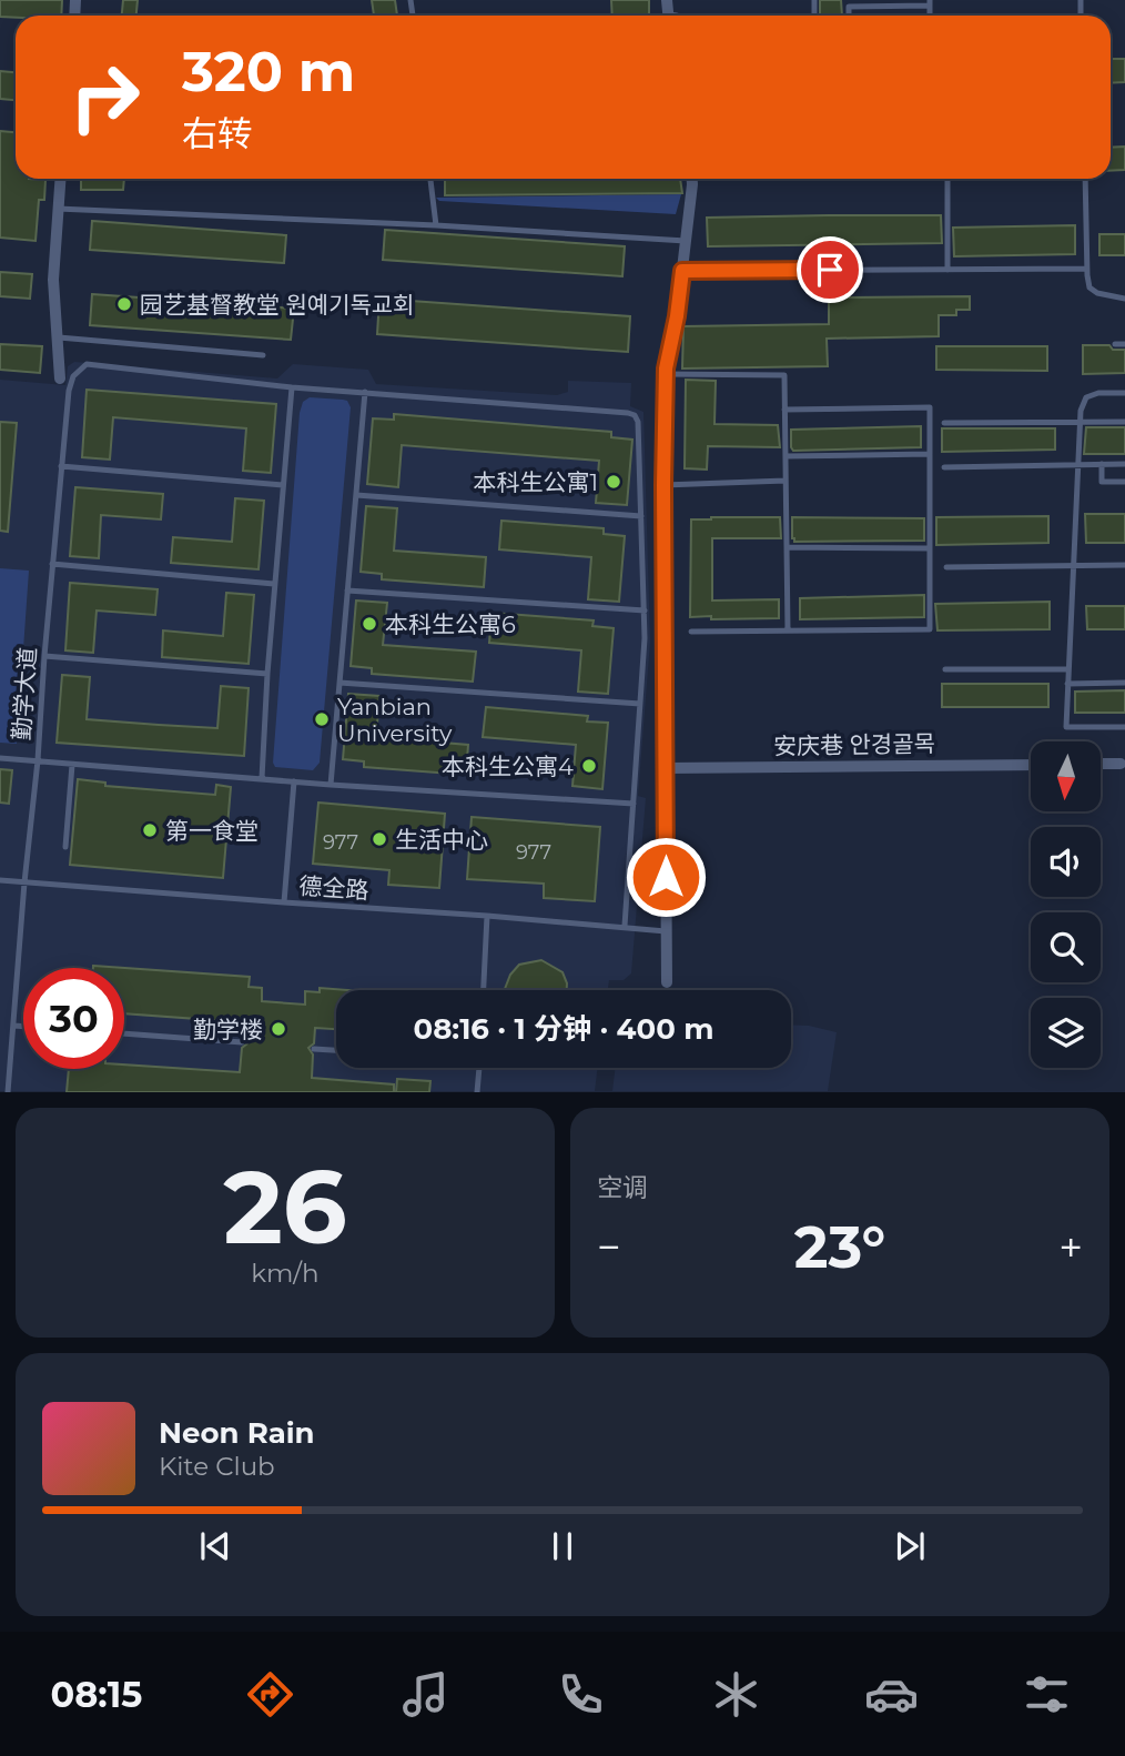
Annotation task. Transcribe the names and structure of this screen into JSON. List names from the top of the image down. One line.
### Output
{"streets":{"street":["安庆巷 안경골목"],"lane":["勤学大道","德全路"]},"crossings":[["勤学大道","德全路"]],"places":["园艺基督教堂 원예기독교회","本科生公寓1","本科生公寓6","Yanbian University","本科生公寓4","第一食堂","生活中心","勤学楼"],"house_numbers":["977","977"],"north":"bottom","page":{"turn":["320 m","右转"],"limit":"30","trip":"08:16 · 1 分钟 · 400 m","tile":[["26","km/h"],"空调"],"heat":["−","23°","+"],"song":["Neon Rain","Kite Club"],"tabs":"08:15"}}
